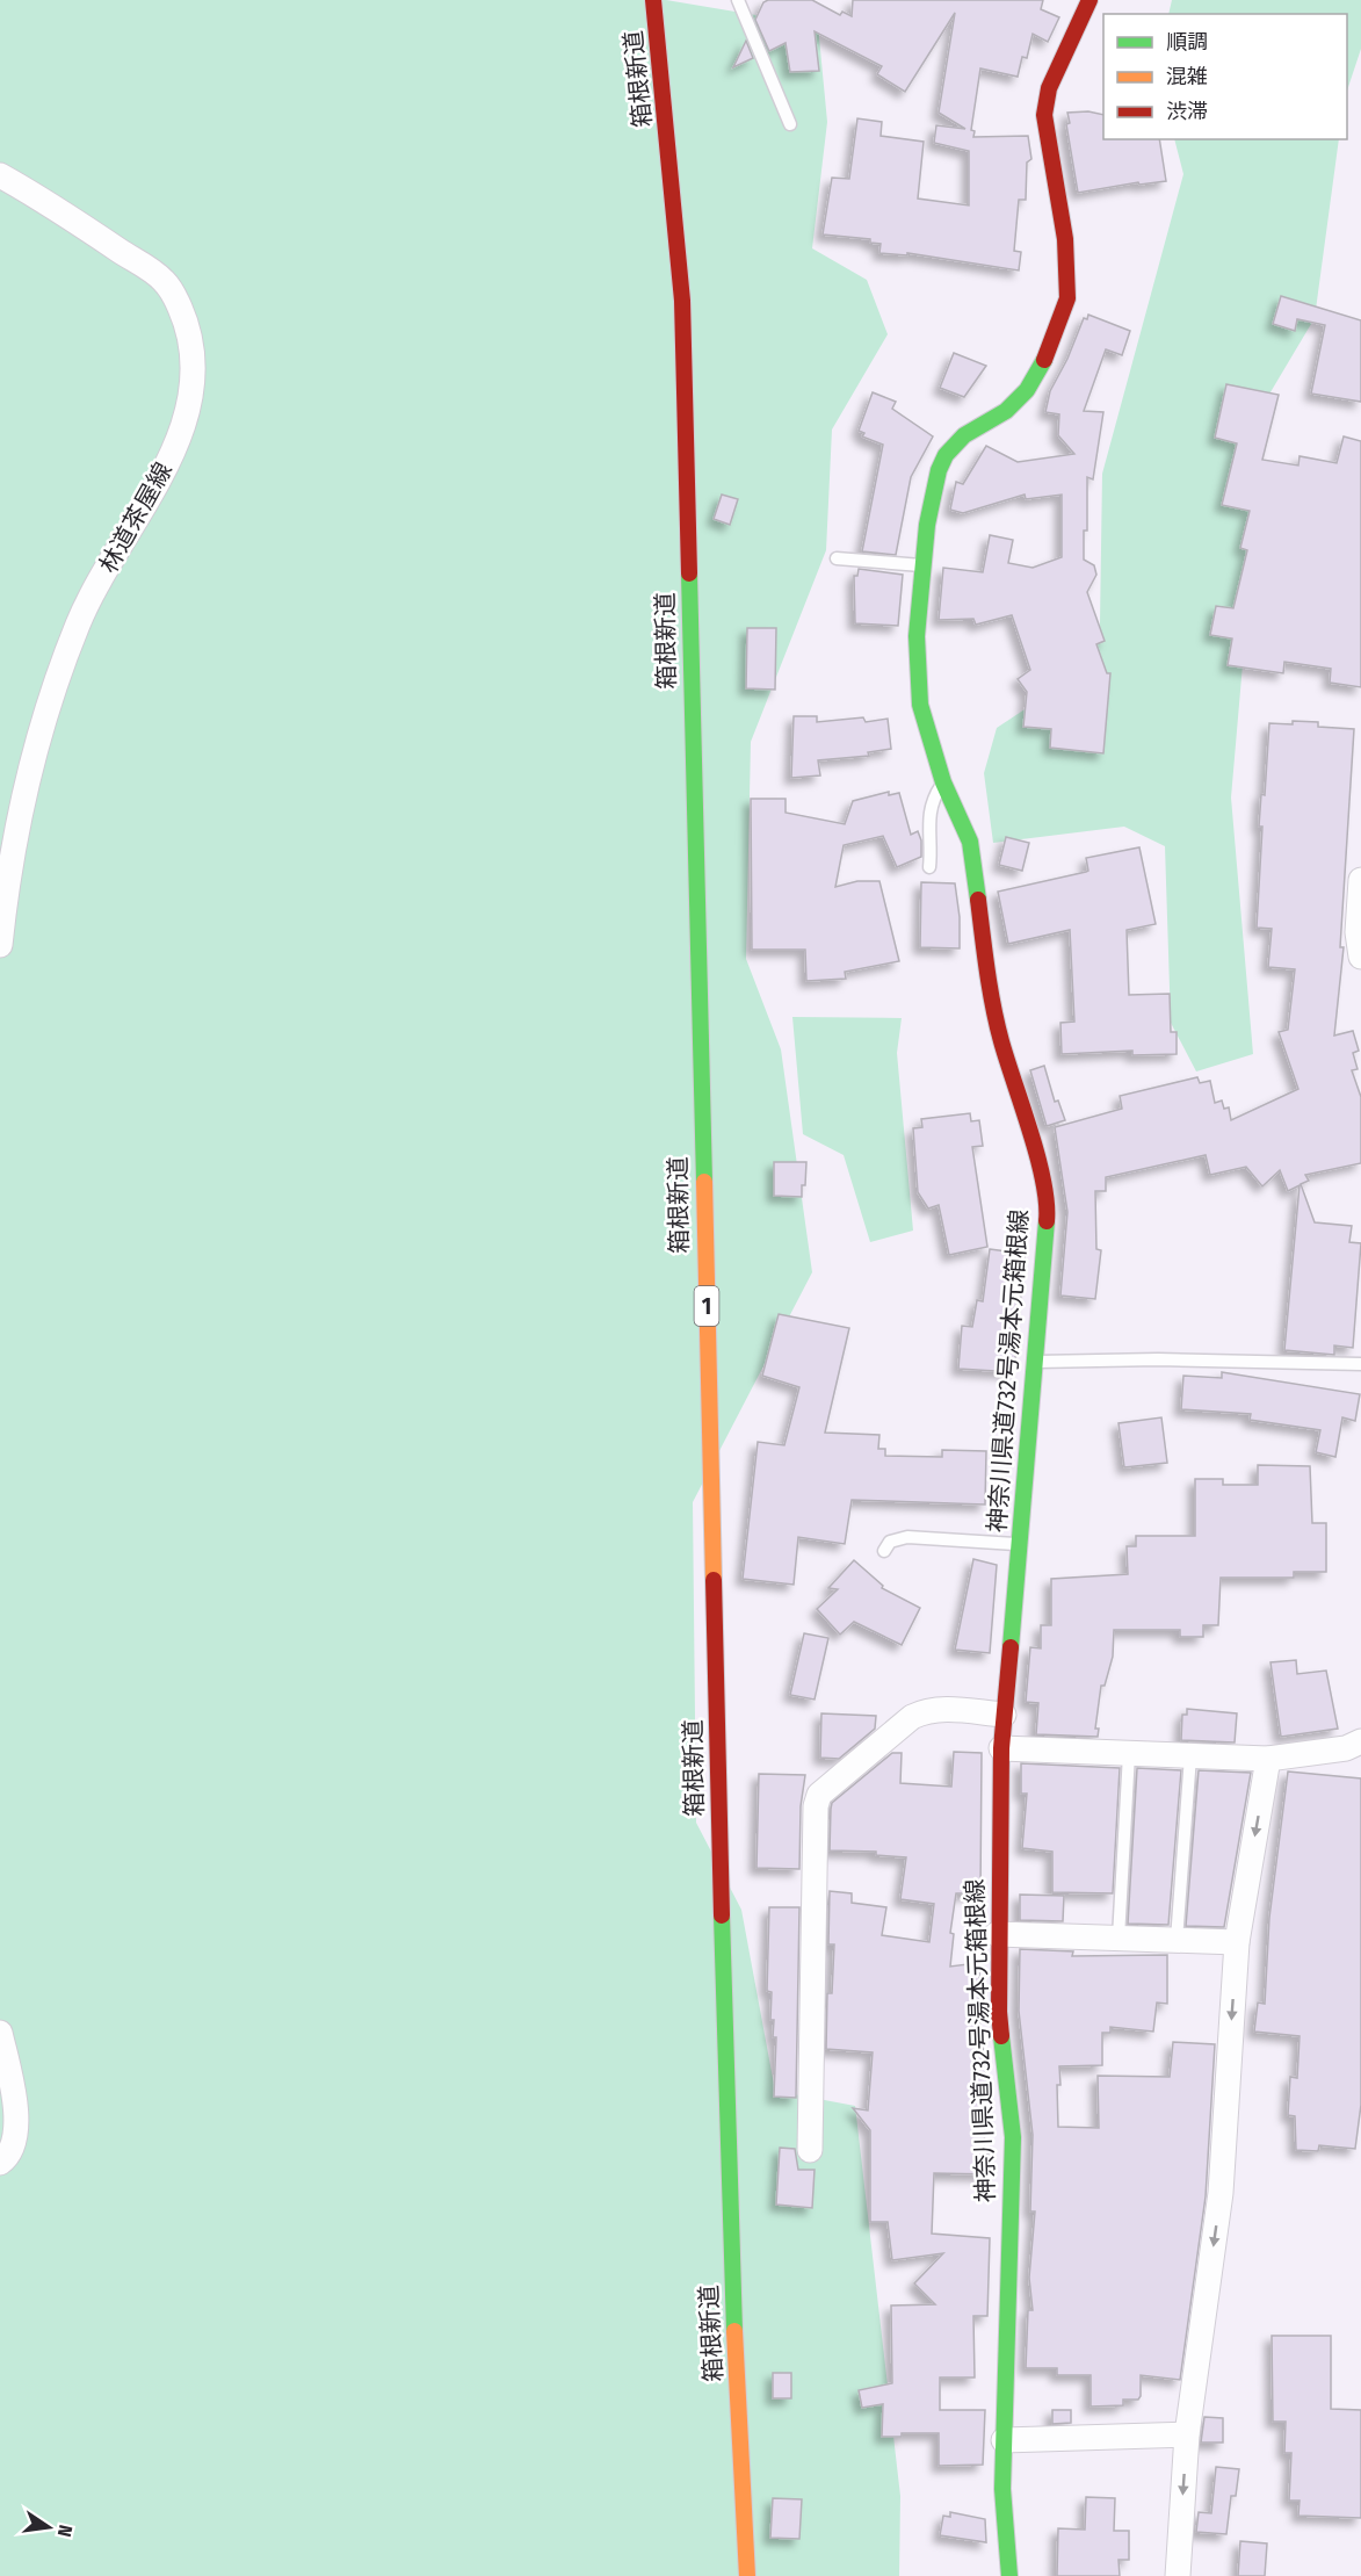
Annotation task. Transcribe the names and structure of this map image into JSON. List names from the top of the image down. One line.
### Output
{"streets":{"main road":["箱根新道","1","神奈川県道732号湯本元箱根線"],"street":["林道茶屋線"]},"legend":["順調","混雑","渋滞"],"north":"right"}
